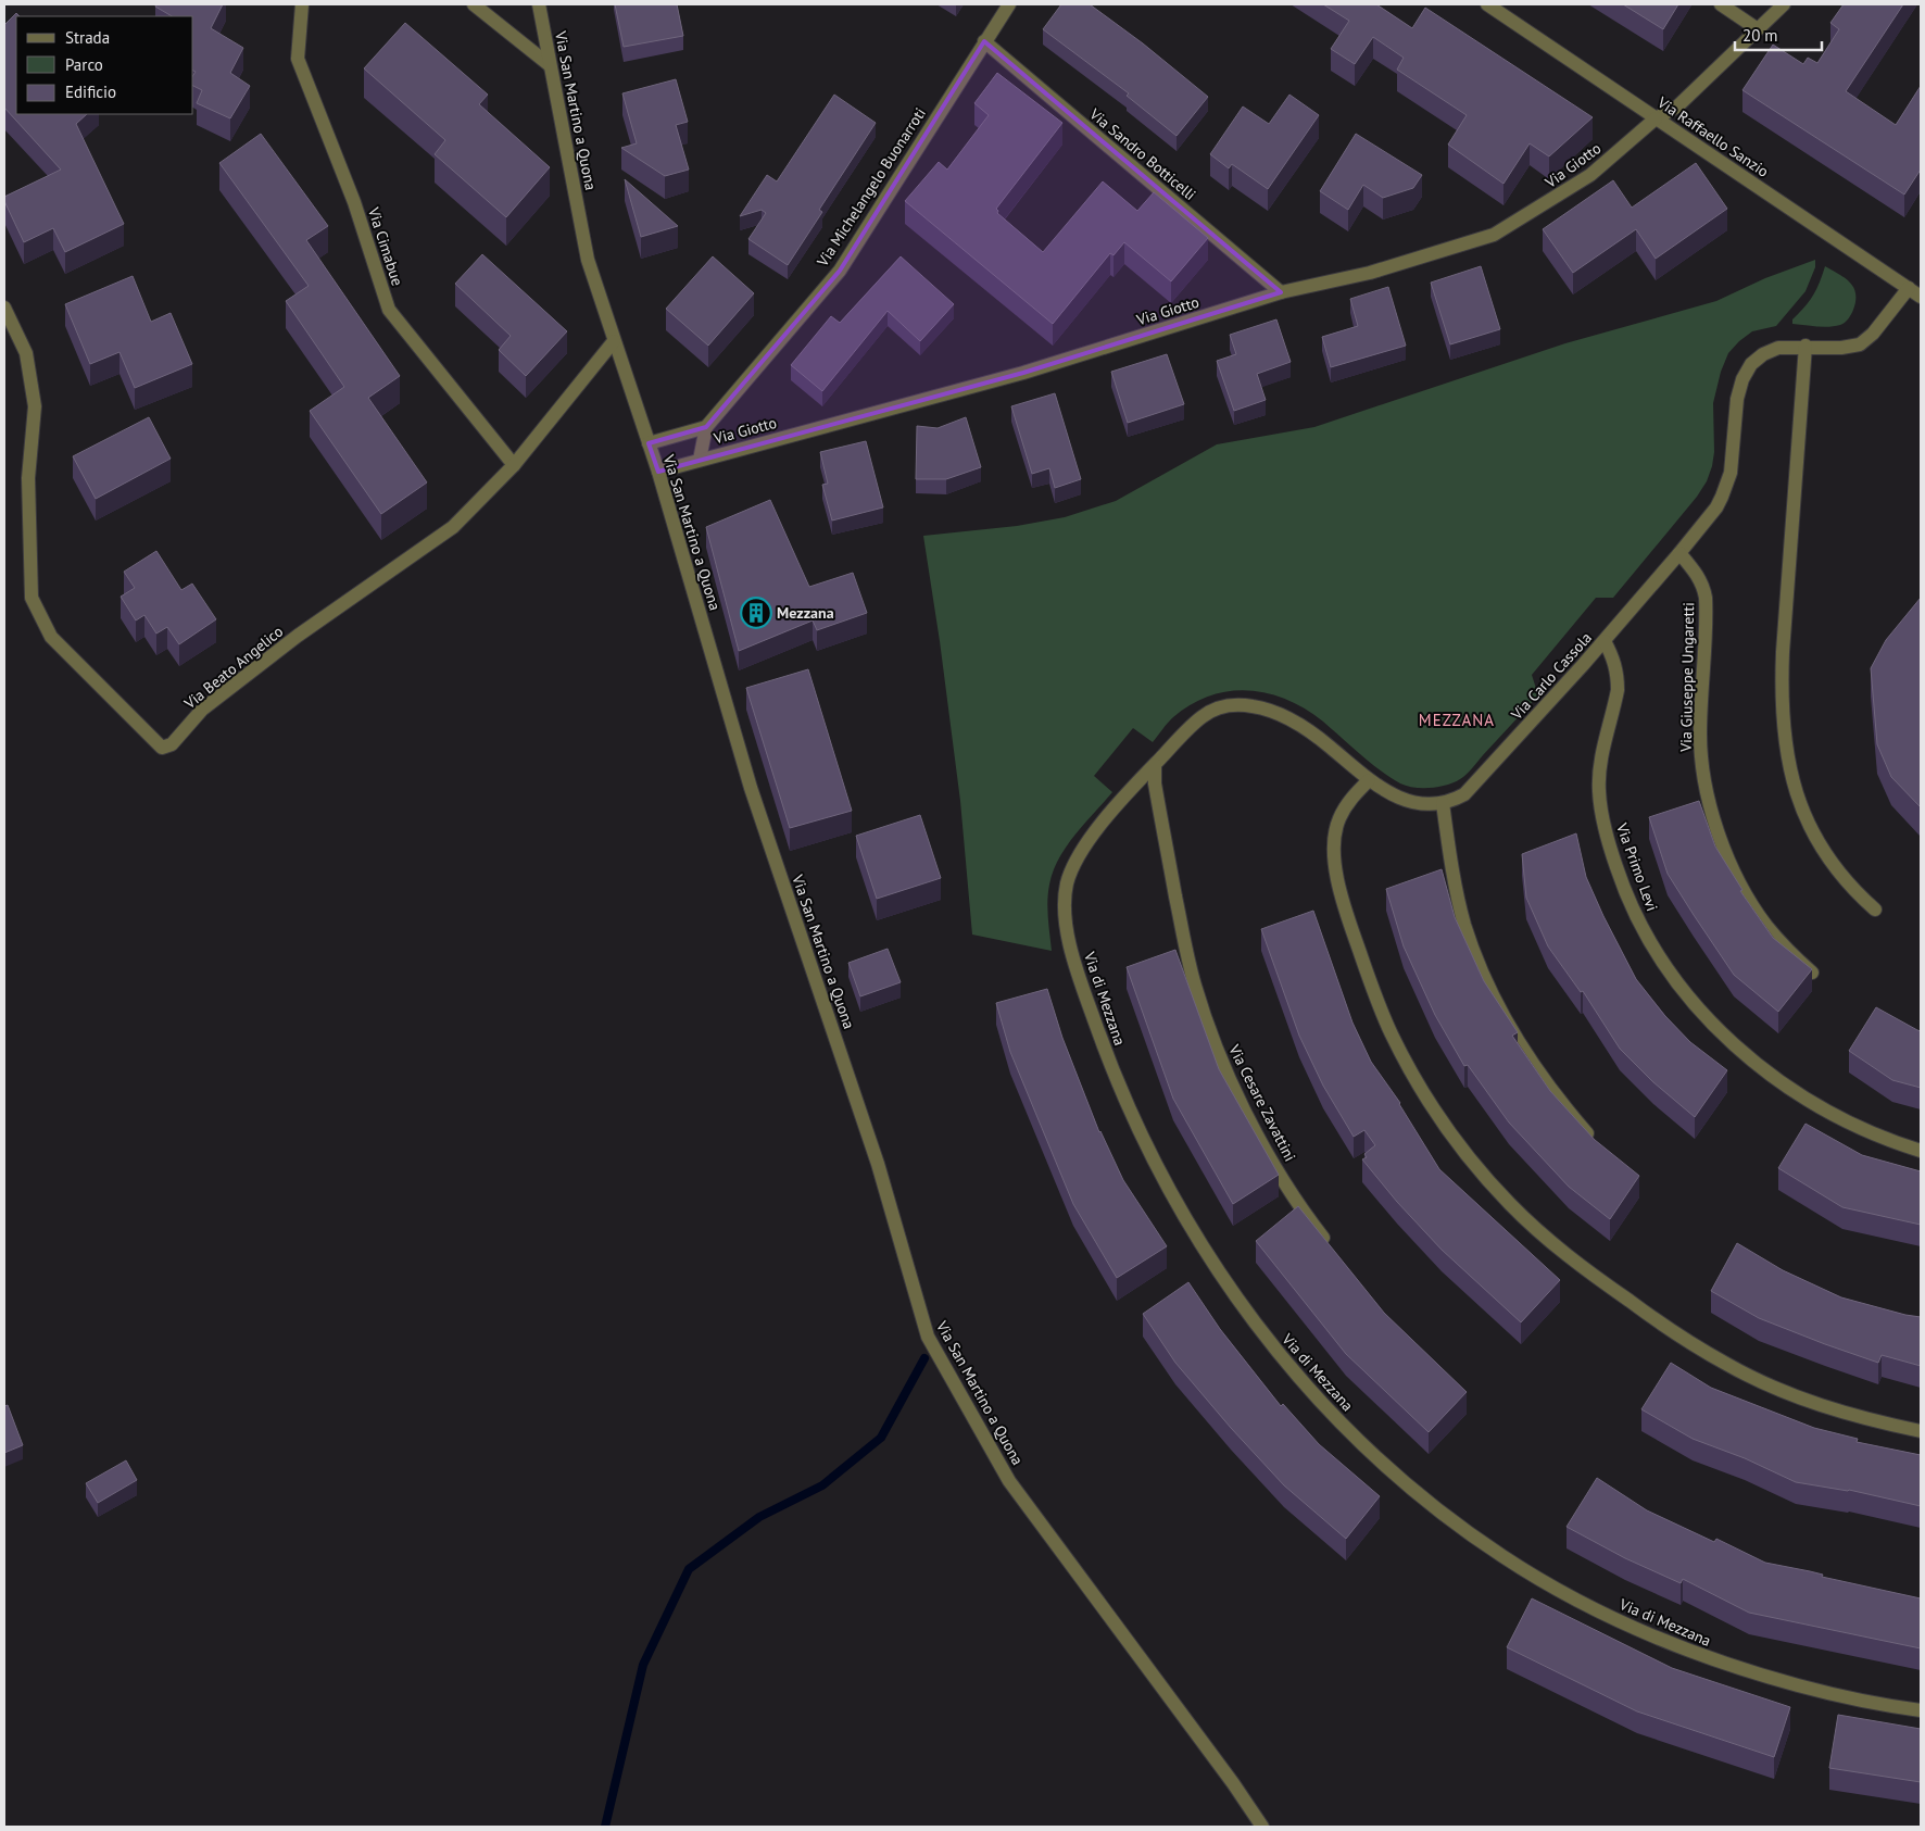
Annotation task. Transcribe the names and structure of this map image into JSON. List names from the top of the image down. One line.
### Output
{"streets":{"street":["Via San Martino a Quona","Via Raffaello Sanzio","Via Sandro Botticelli","Via Giotto","Via Michelangelo Buonarroti","Via Cimabue","Via Beato Angelico","Via Carlo Cassola","Via Giuseppe Ungaretti","Via Primo Levi","Via di Mezzana","Via Cesare Zavattini"]},"crossings":[["Via San Martino a Quona","Via Giotto"],["Via San Martino a Quona","Via Beato Angelico"],["Via Raffaello Sanzio","Via Giotto"],["Via Raffaello Sanzio","Via Carlo Cassola"],["Via Sandro Botticelli","Via Giotto"],["Via Sandro Botticelli","Via Michelangelo Buonarroti"],["Via Giotto","Via Michelangelo Buonarroti"],["Via Cimabue","Via Beato Angelico"],["Via Carlo Cassola","Via Giuseppe Ungaretti"],["Via Carlo Cassola","Via Primo Levi"],["Via di Mezzana","Via Cesare Zavattini"]],"districts":["MEZZANA"],"places":{"building":["Mezzana"]},"legend":["Strada","Parco","Edificio"],"scale_bar":"20 m"}
